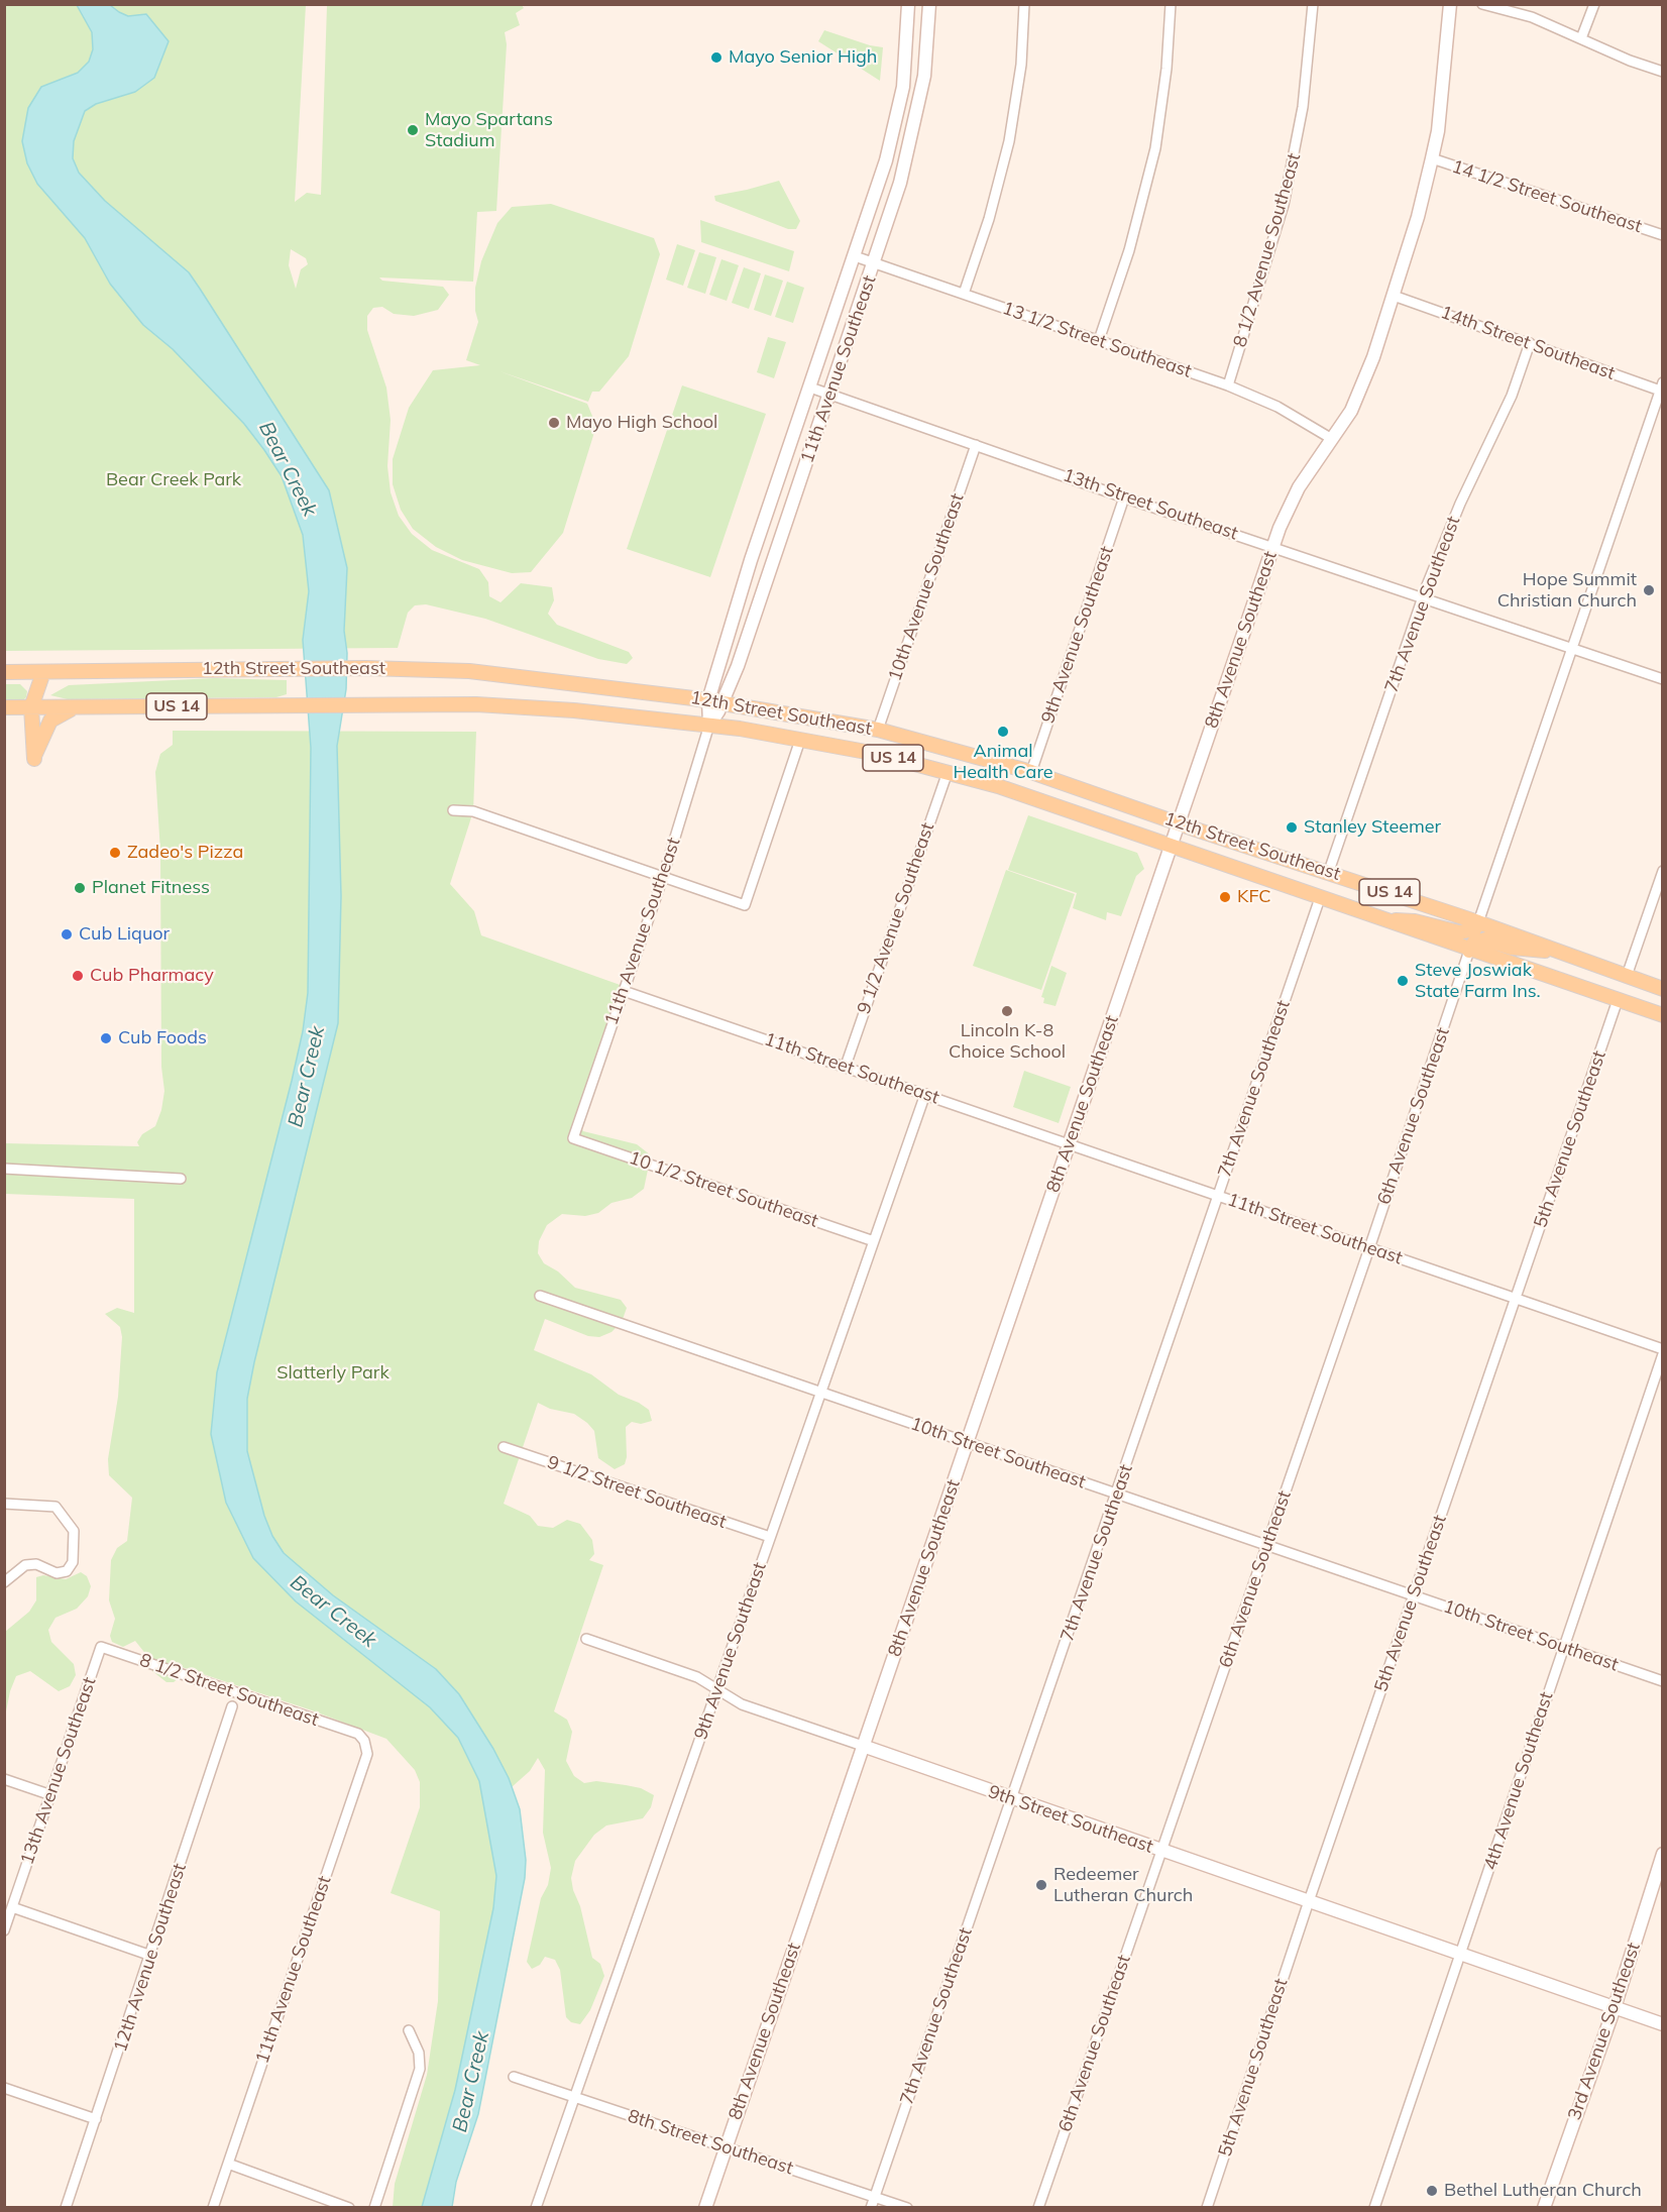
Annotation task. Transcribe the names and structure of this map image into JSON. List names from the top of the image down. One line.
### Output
{"streets":{"main road":["12th Street Southeast","US 14"],"street":["14 1/2 Street Southeast","8 1/2 Avenue Southeast","13 1/2 Street Southeast","14th Street Southeast","11th Avenue Southeast","13th Street Southeast","10th Avenue Southeast","7th Avenue Southeast","9th Avenue Southeast","8th Avenue Southeast","9 1/2 Avenue Southeast","11th Street Southeast","6th Avenue Southeast","5th Avenue Southeast","10 1/2 Street Southeast","10th Street Southeast","9 1/2 Street Southeast","8 1/2 Street Southeast","13th Avenue Southeast","4th Avenue Southeast","9th Street Southeast","12th Avenue Southeast","3rd Avenue Southeast","8th Street Southeast"]},"crossings":[["14 1/2 Street Southeast","8th Avenue Southeast"],["8 1/2 Avenue Southeast","13 1/2 Street Southeast"],["13 1/2 Street Southeast","11th Avenue Southeast"],["13 1/2 Street Southeast","8th Avenue Southeast"],["14th Street Southeast","7th Avenue Southeast"],["14th Street Southeast","8th Avenue Southeast"],["11th Avenue Southeast","13th Street Southeast"],["11th Avenue Southeast","12th Street Southeast"],["11th Avenue Southeast","11th Street Southeast"],["11th Avenue Southeast","10 1/2 Street Southeast"],["11th Avenue Southeast","8 1/2 Street Southeast"],["13th Street Southeast","10th Avenue Southeast"],["13th Street Southeast","7th Avenue Southeast"],["13th Street Southeast","9th Avenue Southeast"],["13th Street Southeast","8th Avenue Southeast"],["10th Avenue Southeast","12th Street Southeast"],["7th Avenue Southeast","12th Street Southeast"],["7th Avenue Southeast","11th Street Southeast"],["7th Avenue Southeast","10th Street Southeast"],["7th Avenue Southeast","9th Street Southeast"],["7th Avenue Southeast","8th Street Southeast"],["9th Avenue Southeast","12th Street Southeast"],["9th Avenue Southeast","11th Street Southeast"],["9th Avenue Southeast","10 1/2 Street Southeast"],["9th Avenue Southeast","10th Street Southeast"],["9th Avenue Southeast","9 1/2 Street Southeast"],["9th Avenue Southeast","9th Street Southeast"],["9th Avenue Southeast","8th Street Southeast"],["8th Avenue Southeast","12th Street Southeast"],["8th Avenue Southeast","11th Street Southeast"],["8th Avenue Southeast","10th Street Southeast"],["8th Avenue Southeast","9th Street Southeast"],["8th Avenue Southeast","8th Street Southeast"],["12th Street Southeast","9 1/2 Avenue Southeast"],["12th Street Southeast","6th Avenue Southeast"],["12th Street Southeast","5th Avenue Southeast"],["9 1/2 Avenue Southeast","11th Street Southeast"],["11th Street Southeast","6th Avenue Southeast"],["11th Street Southeast","5th Avenue Southeast"],["6th Avenue Southeast","10th Street Southeast"],["6th Avenue Southeast","9th Street Southeast"],["5th Avenue Southeast","10th Street Southeast"],["5th Avenue Southeast","9th Street Southeast"],["10th Street Southeast","4th Avenue Southeast"],["8 1/2 Street Southeast","13th Avenue Southeast"],["4th Avenue Southeast","9th Street Southeast"],["9th Street Southeast","3rd Avenue Southeast"]],"water":["Bear Creek"],"parks":["Bear Creek Park","Slatterly Park"],"places":["Mayo Senior High","Mayo Spartans Stadium","Mayo High School","Hope Summit Christian Church","Animal Health Care","Stanley Steemer","Zadeo's Pizza","Planet Fitness","KFC","Cub Liquor","Cub Pharmacy","Steve Joswiak State Farm Ins.","Lincoln K-8 Choice School","Cub Foods","Redeemer Lutheran Church","Bethel Lutheran Church"]}
